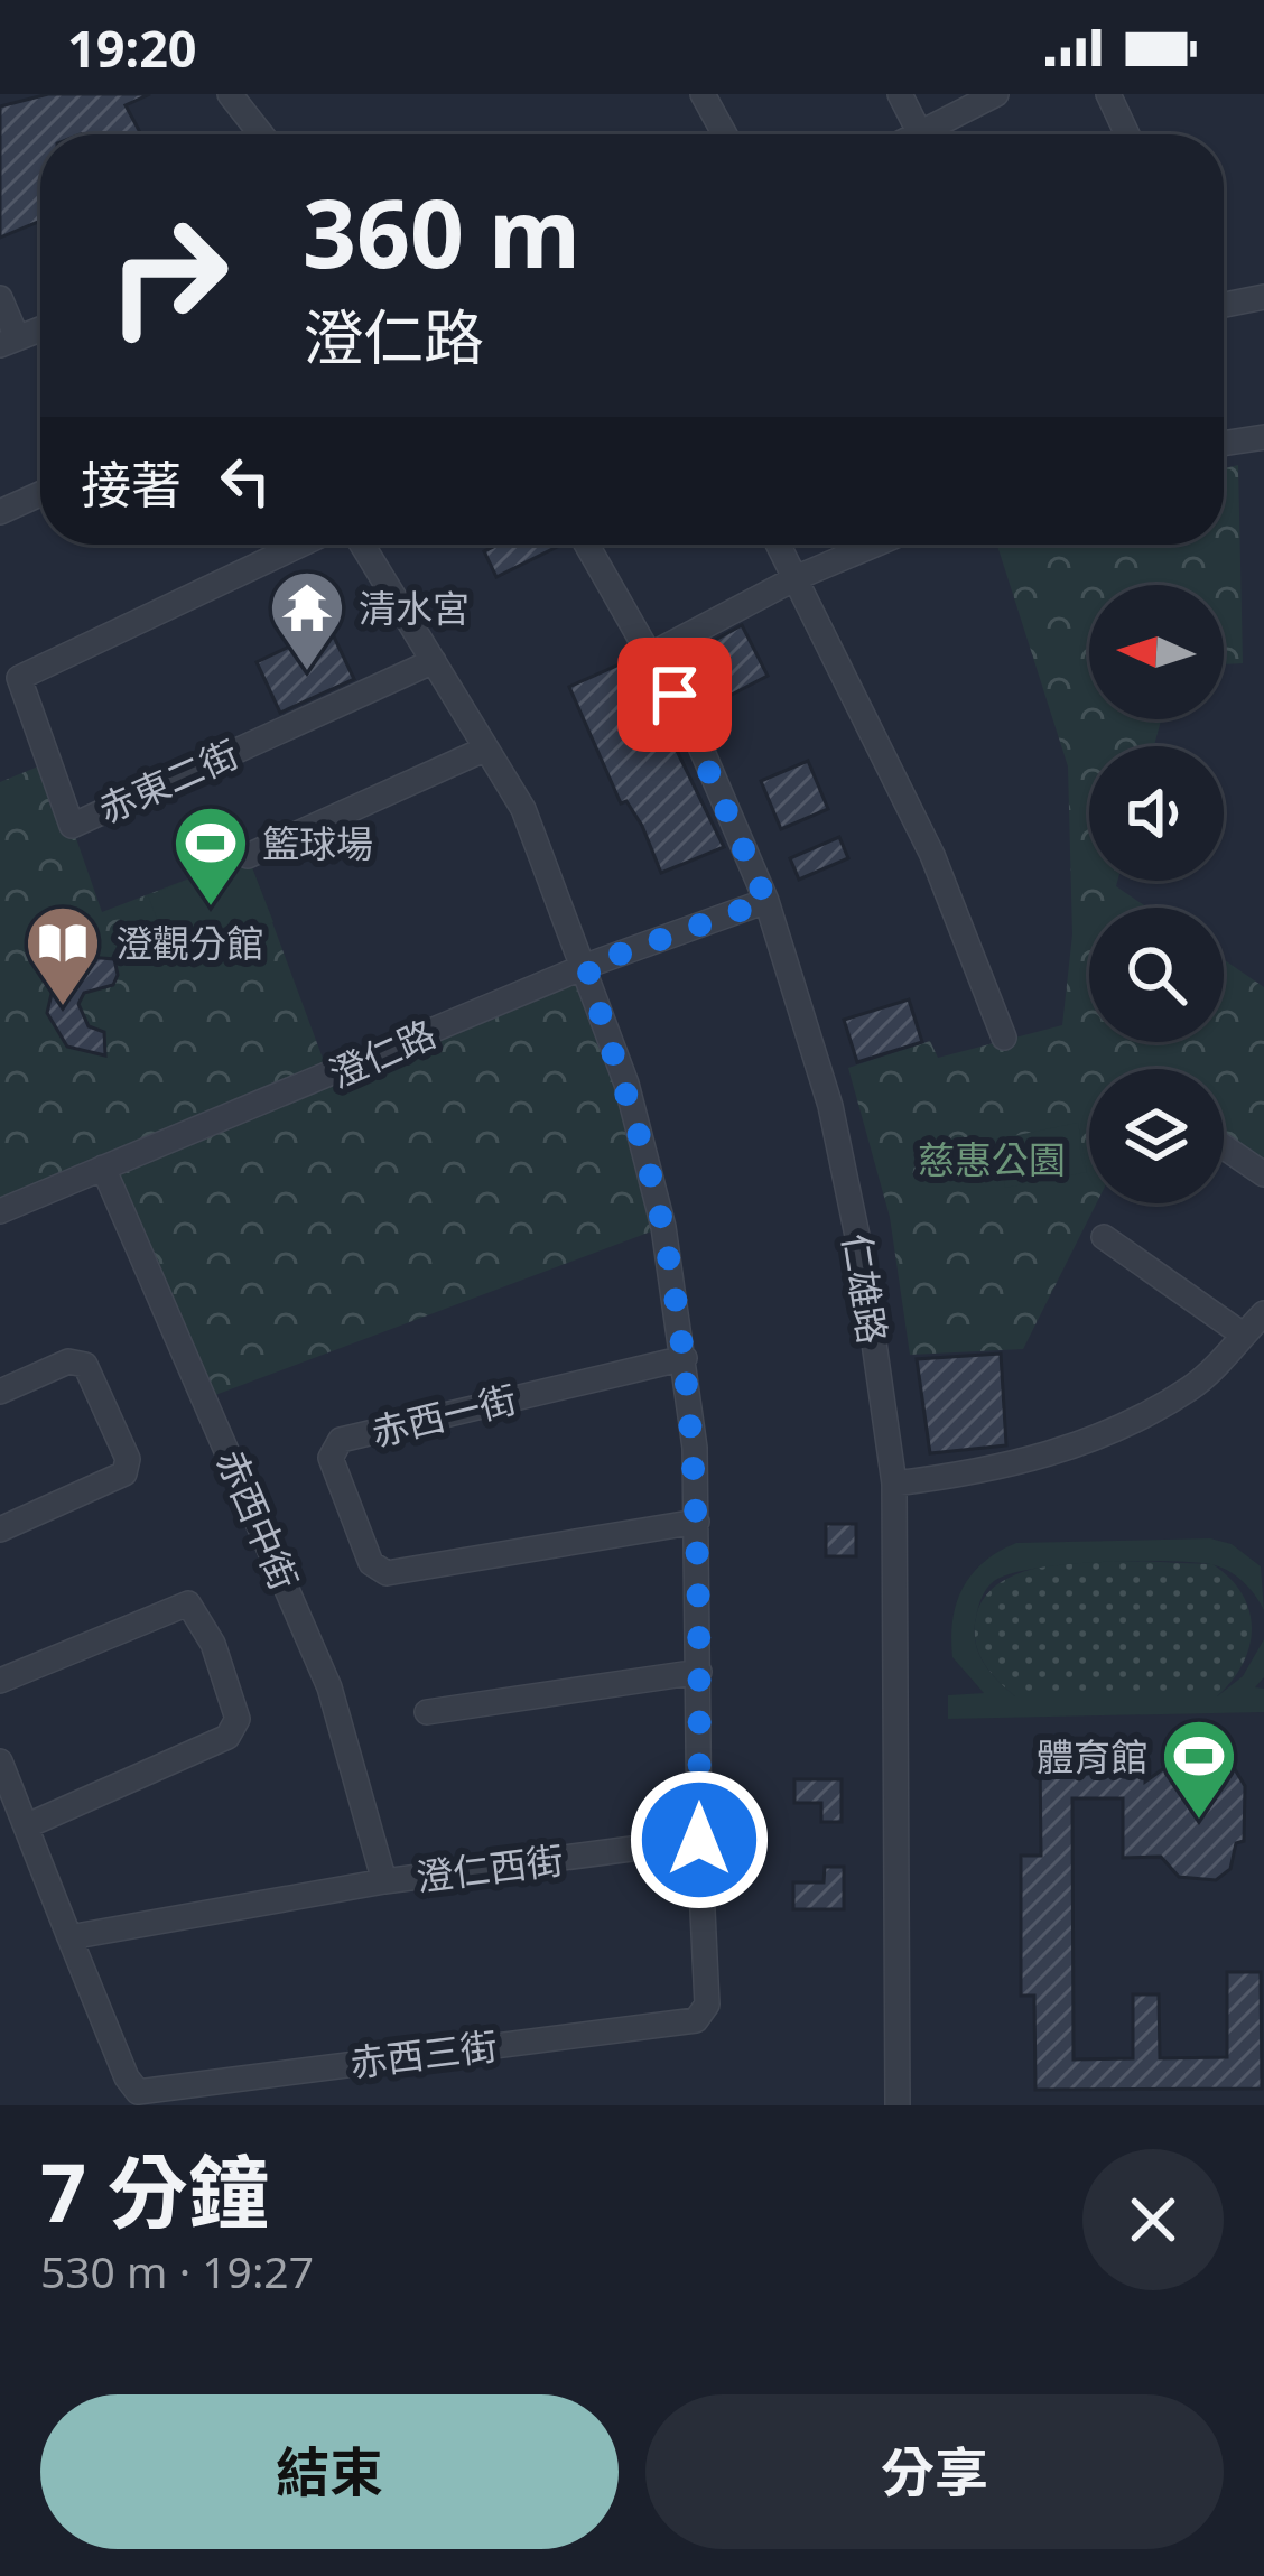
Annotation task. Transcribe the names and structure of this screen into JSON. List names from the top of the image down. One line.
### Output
{"streets":{"street":["赤東二街","澄仁路","仁雄路","赤西一街","赤西中街","澄仁西街","赤西三街"]},"crossings":[["澄仁路","仁雄路"],["澄仁路","赤西中街"],["赤西中街","澄仁西街"],["澄仁西街","赤西三街"]],"parks":["慈惠公園"],"places":{"temple":["清水宮"],"sports":["籃球場","體育館"],"library":["澄觀分館"]},"north":"left","page":{"status":"19:20","turn":["360 m","澄仁路"],"then":"接著","heading":["7 分鐘","530 m · 19:27"],"buttons":["結束","分享"]}}
